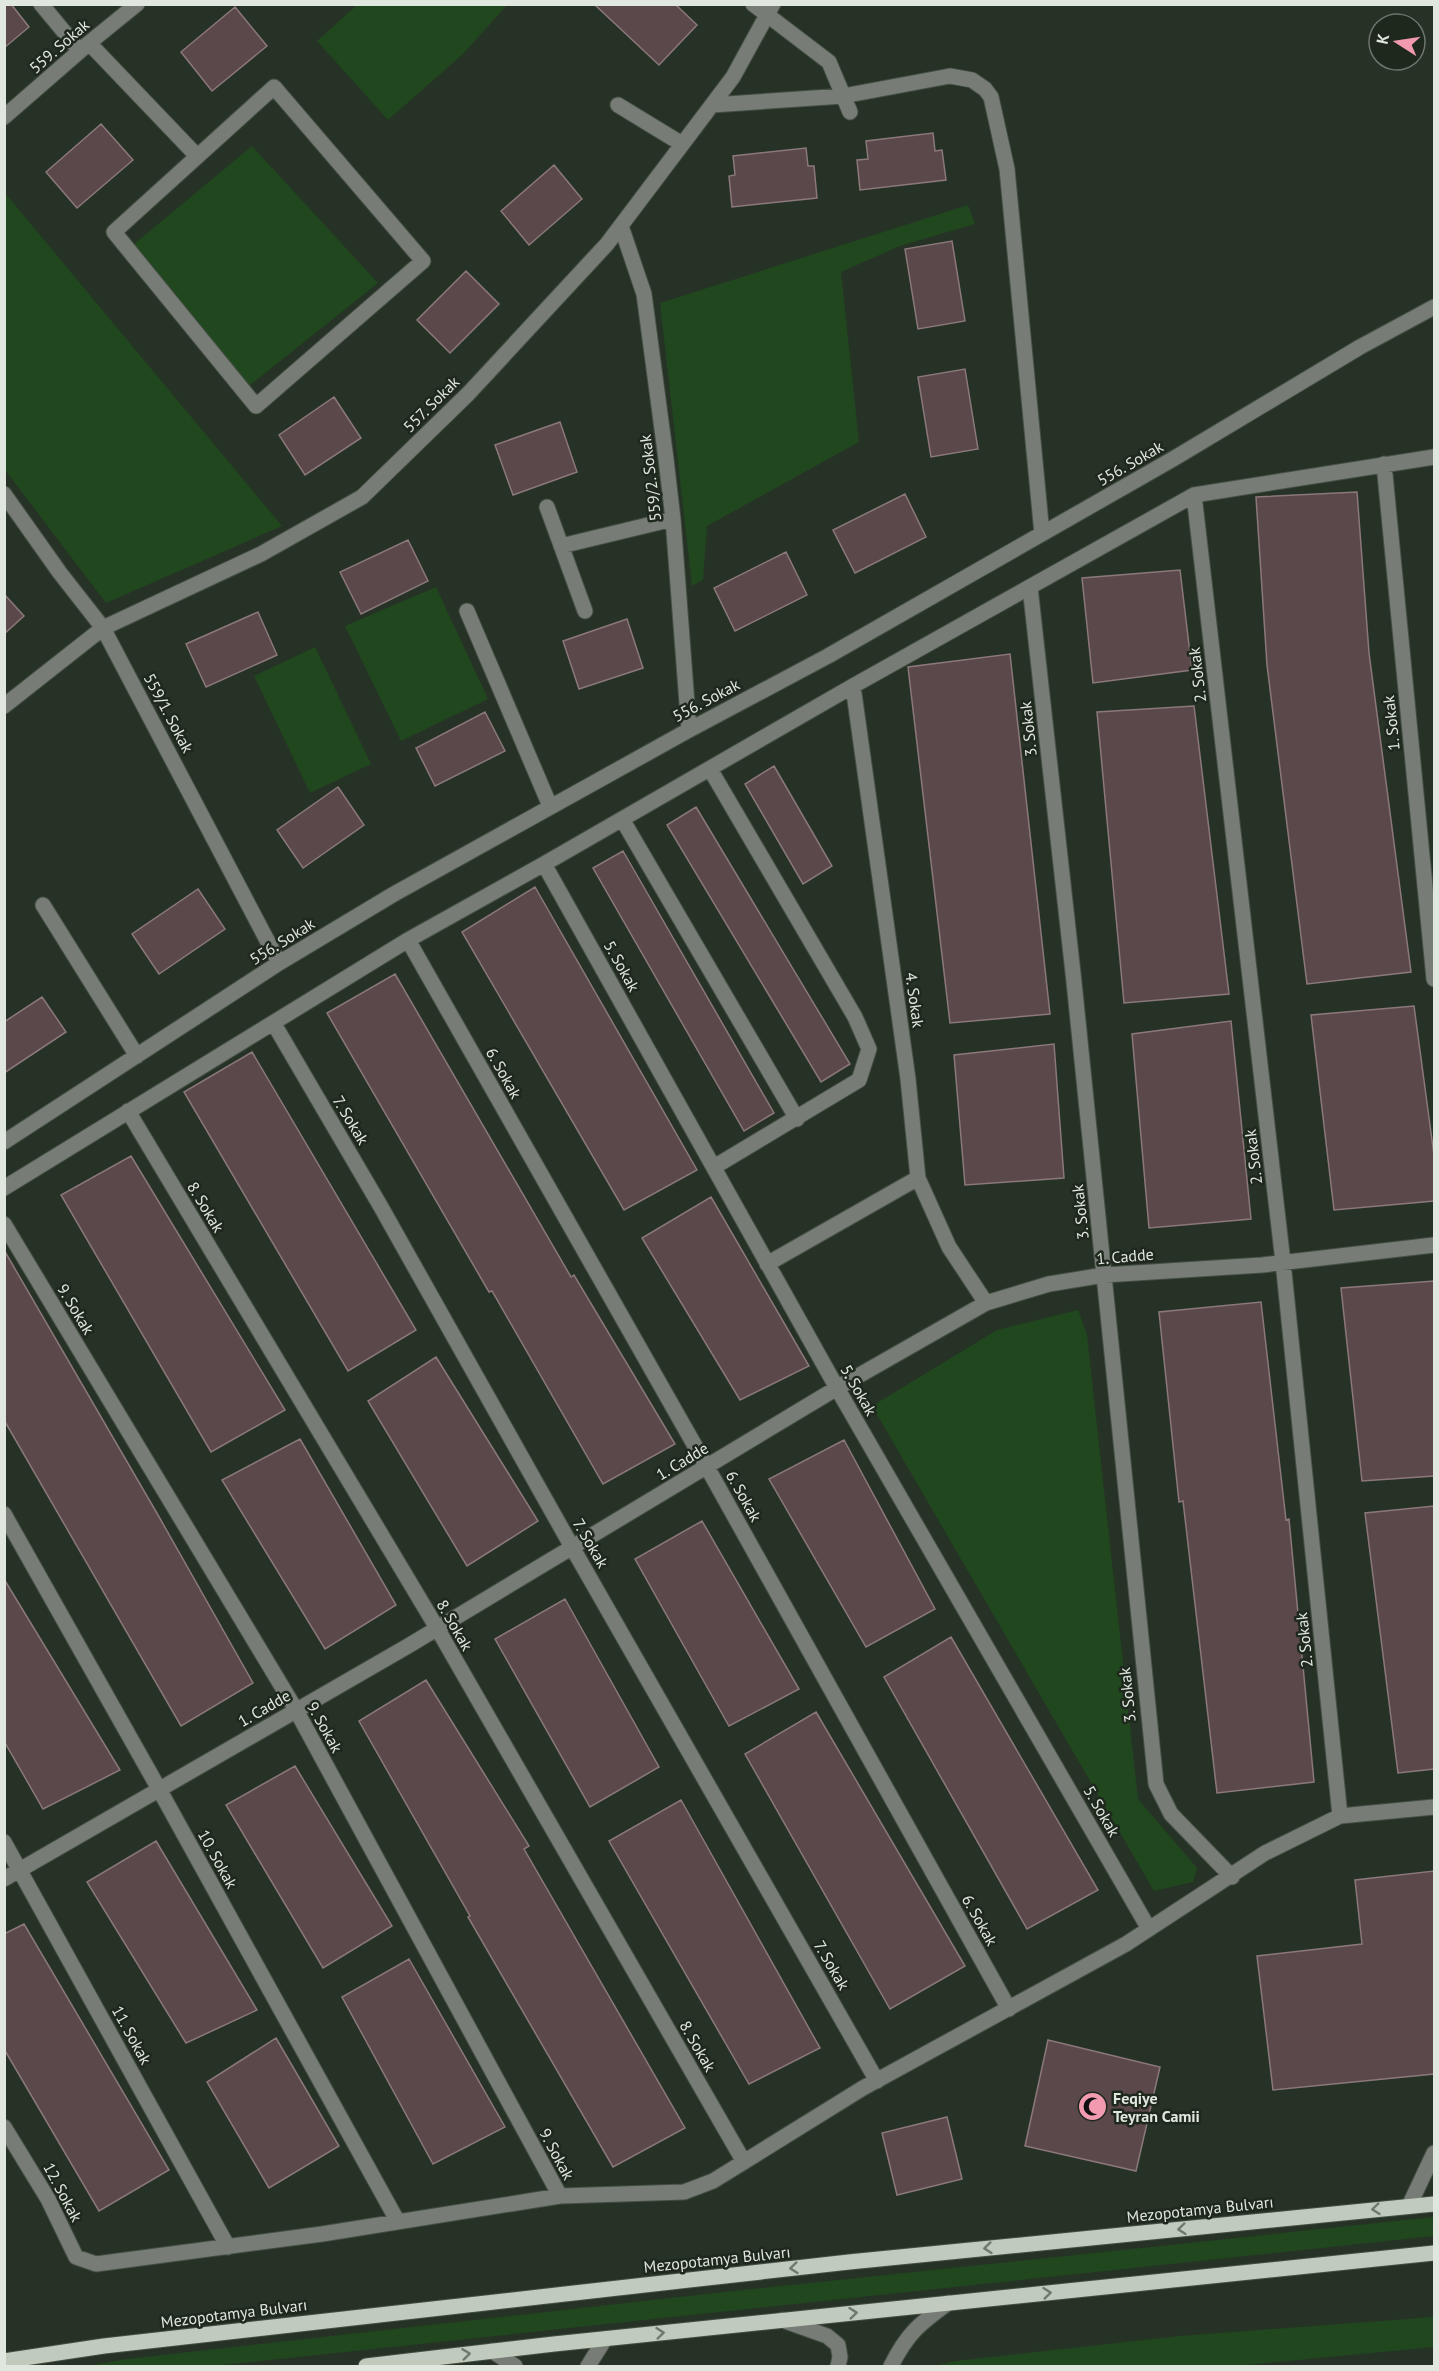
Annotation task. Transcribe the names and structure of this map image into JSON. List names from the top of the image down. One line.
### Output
{"streets":{"main road":["Mezopotamya Bulvarı"],"street":["559. Sokak","557. Sokak","556. Sokak","559/2. Sokak","2. Sokak","559/1. Sokak","1. Sokak","3. Sokak","5. Sokak","4. Sokak","6. Sokak","7. Sokak","8. Sokak","1. Cadde","9. Sokak","10. Sokak","11. Sokak","12. Sokak"]},"crossings":[["557. Sokak","559/2. Sokak"],["557. Sokak","559/1. Sokak"],["556. Sokak","559/2. Sokak"],["556. Sokak","559/1. Sokak"],["2. Sokak","1. Cadde"],["3. Sokak","1. Cadde"],["5. Sokak","1. Cadde"],["4. Sokak","1. Cadde"],["6. Sokak","1. Cadde"],["7. Sokak","1. Cadde"],["8. Sokak","1. Cadde"],["1. Cadde","9. Sokak"],["1. Cadde","10. Sokak"],["1. Cadde","11. Sokak"],["11. Sokak","12. Sokak"]],"places":{"mosque":["Feqiye Teyran Camii"]},"north":"left"}
